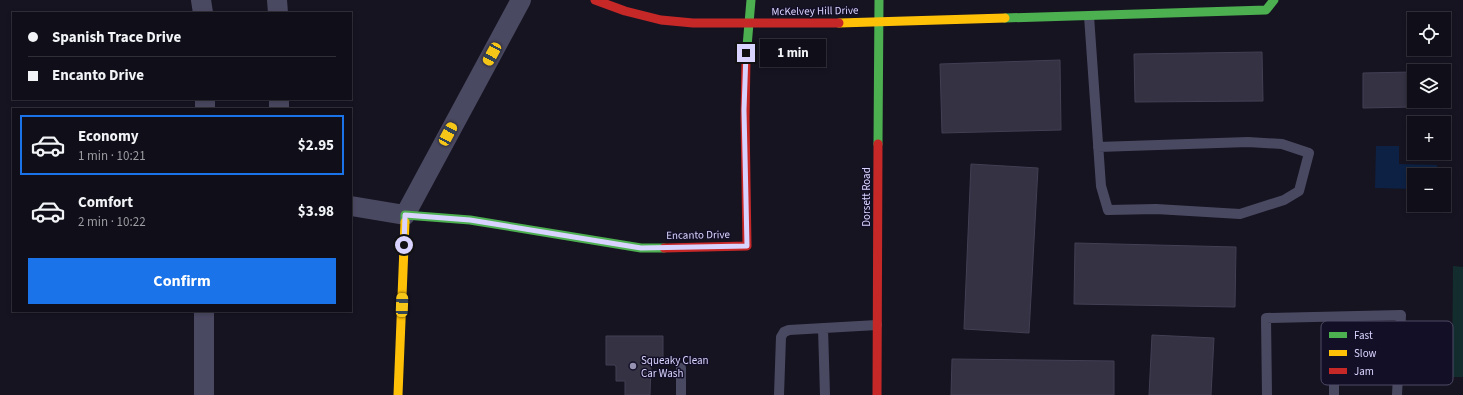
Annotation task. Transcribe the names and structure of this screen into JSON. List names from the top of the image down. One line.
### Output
{"streets":{"street":["McKelvey Hill Drive","Dorsett Road","Encanto Drive"]},"crossings":[["McKelvey Hill Drive","Dorsett Road"],["McKelvey Hill Drive","Encanto Drive"]],"places":["Squeaky Clean Car Wash"],"legend":["Fast","Slow","Jam"],"page":{"map_buttons":["+","−"],"banner":["Spanish Trace Drive","Encanto Drive"],"bubble":"1 min","list":[{"name":"Economy","note":"1 min · 10:21","value":"$2.95"},{"name":"Comfort","note":"2 min · 10:22","value":"$3.98"}],"buttons":"Confirm"}}
